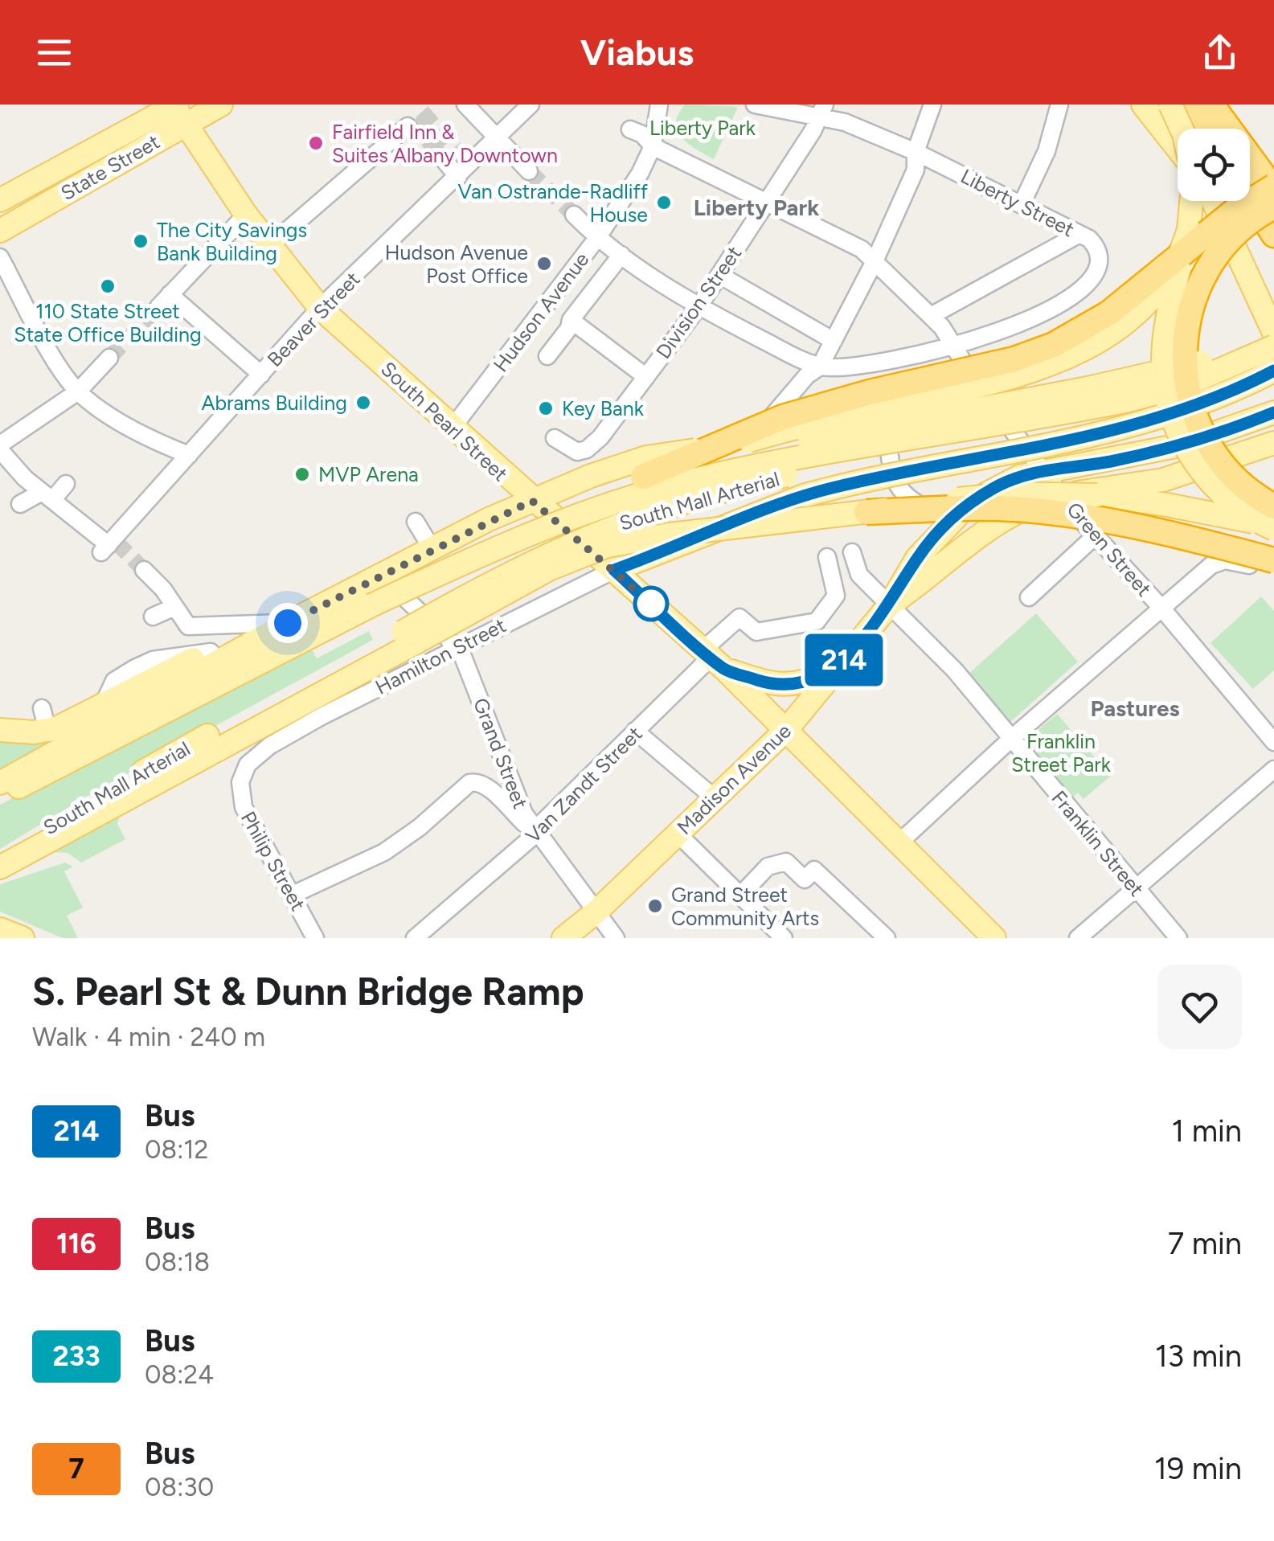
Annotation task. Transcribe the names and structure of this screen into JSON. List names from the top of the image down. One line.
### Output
{"streets":{"main road":["State Street","South Pearl Street","South Mall Arterial","Madison Avenue"],"street":["Liberty Street","Division Street","Hudson Avenue","Beaver Street","Green Street","Hamilton Street","Grand Street","Van Zandt Street","Franklin Street","Philip Street"]},"crossings":[["State Street","South Pearl Street"],["Liberty Street","Division Street"],["Liberty Street","Green Street"],["Division Street","Green Street"],["Hudson Avenue","South Pearl Street"],["Hudson Avenue","Green Street"],["Beaver Street","South Pearl Street"],["South Pearl Street","Hamilton Street"],["South Pearl Street","Madison Avenue"],["South Pearl Street","Van Zandt Street"],["Green Street","Madison Avenue"],["Hamilton Street","Grand Street"],["Hamilton Street","Philip Street"],["Grand Street","Madison Avenue"],["Grand Street","Van Zandt Street"],["Madison Avenue","Franklin Street"]],"districts":["Liberty Park","Pastures"],"parks":["Liberty Park","Franklin Street Park"],"places":["Fairfield Inn & Suites Albany Downtown","Van Ostrande-Radliff House","The City Savings Bank Building","Hudson Avenue Post Office","110 State Street State Office Building","Abrams Building","Key Bank","MVP Arena","Grand Street Community Arts"],"lines":["bus line 214"],"page":{"header":"Viabus","on_map":"214","heading":["S. Pearl St & Dunn Bridge Ramp","Walk · 4 min · 240 m"],"list":[{"mark":"214","name":"Bus","note":"08:12","value":"1 min"},{"mark":"116","name":"Bus","note":"08:18","value":"7 min"},{"mark":"233","name":"Bus","note":"08:24","value":"13 min"},{"mark":"7","name":"Bus","note":"08:30","value":"19 min"}]}}
